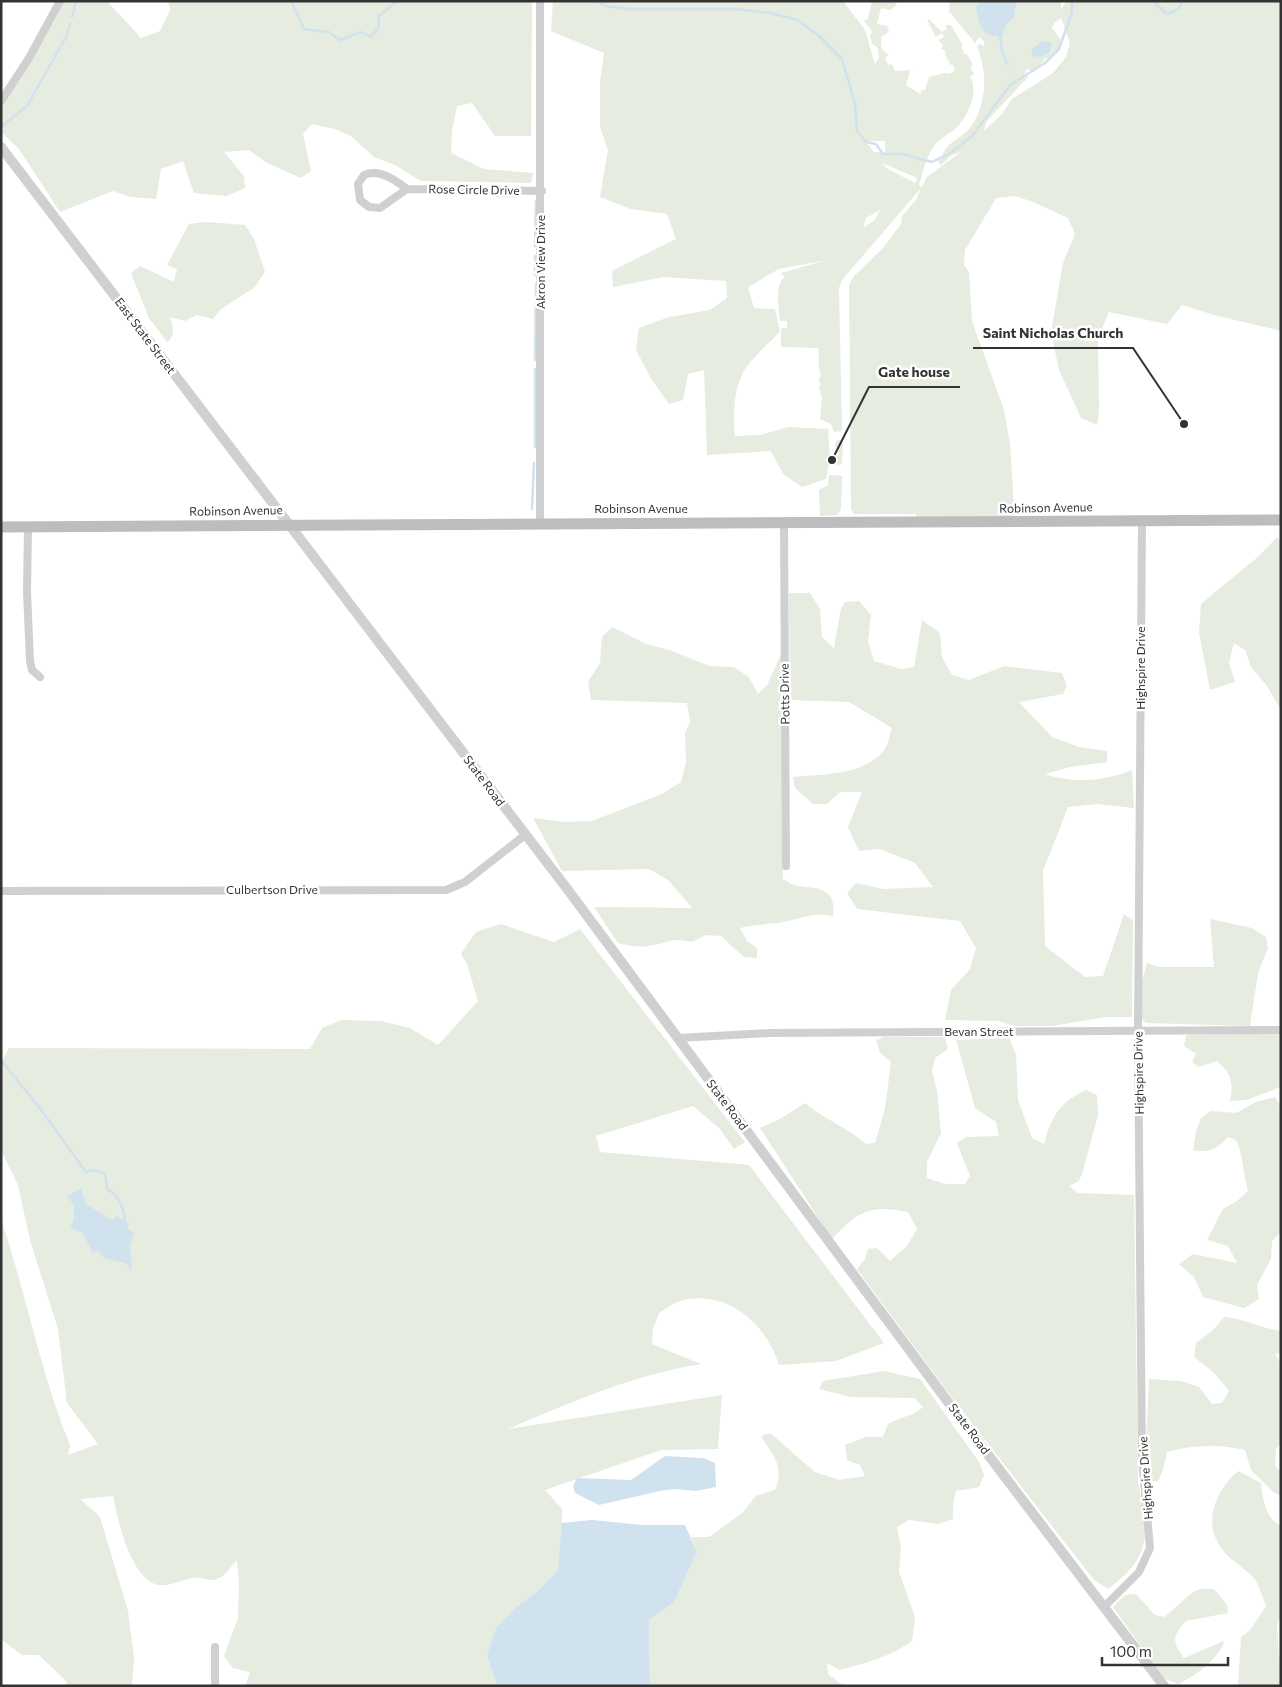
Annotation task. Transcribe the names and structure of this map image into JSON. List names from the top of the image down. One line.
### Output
{"streets":{"main road":["Robinson Avenue"],"street":["Rose Circle Drive","Akron View Drive","East State Street","Highspire Drive","Potts Drive","State Road","Culbertson Drive","Bevan Street"]},"crossings":[["Rose Circle Drive","Akron View Drive"],["Akron View Drive","Robinson Avenue"],["East State Street","Robinson Avenue"],["East State Street","State Road"],["Robinson Avenue","Highspire Drive"],["Robinson Avenue","Potts Drive"],["Robinson Avenue","State Road"],["Highspire Drive","State Road"],["Highspire Drive","Bevan Street"],["State Road","Culbertson Drive"],["State Road","Bevan Street"]],"places":["Saint Nicholas Church","Gate house"],"scale_bar":"100 m"}
